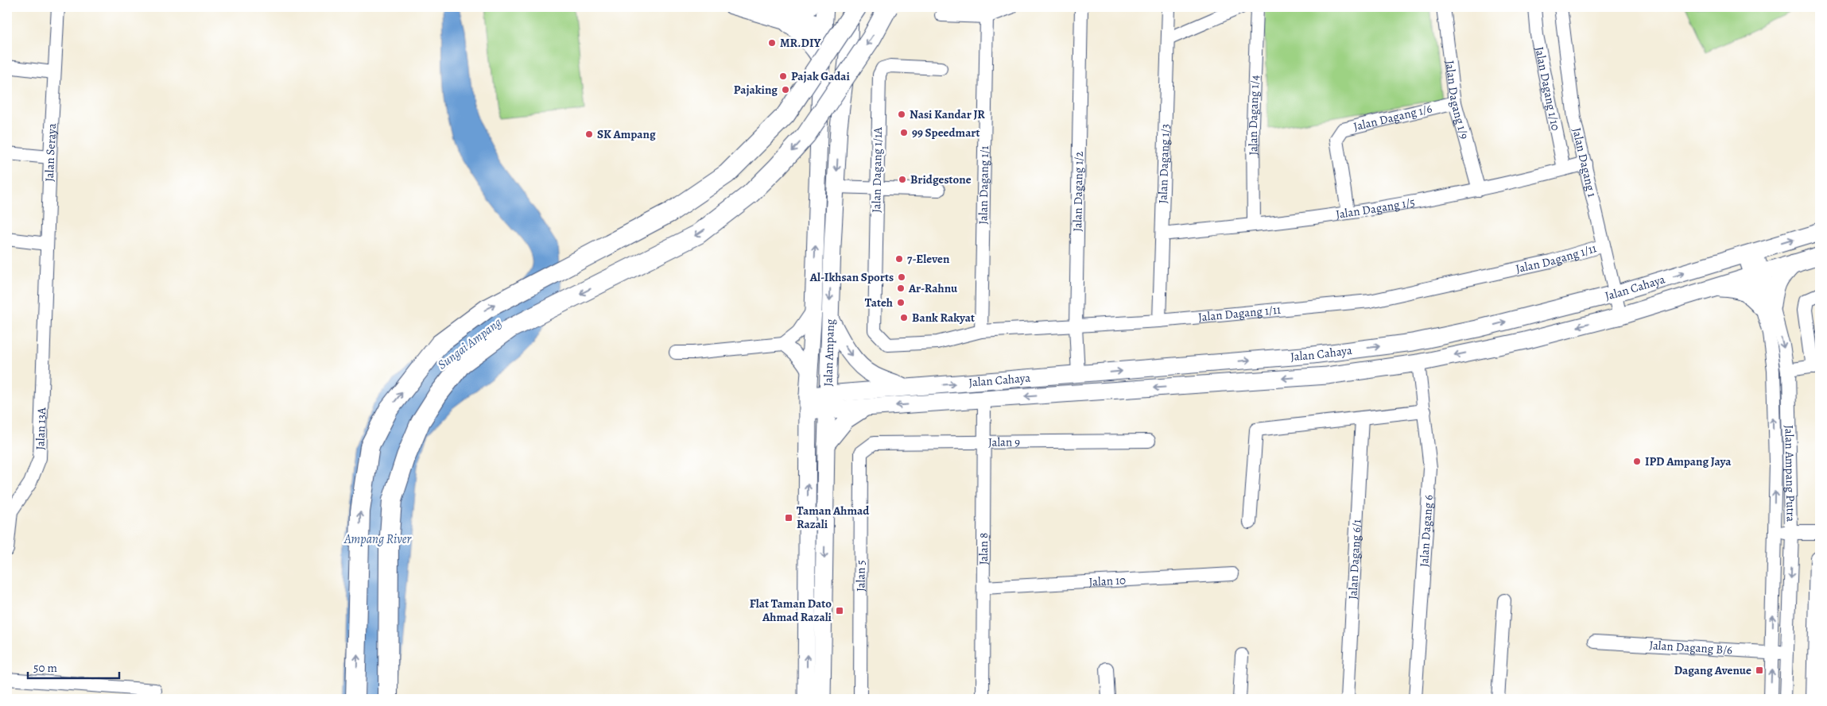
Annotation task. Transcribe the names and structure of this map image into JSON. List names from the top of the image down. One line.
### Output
{"streets":{"main road":["Jalan Cahaya","Jalan Ampang"],"street":["Jalan Dagang 1/10","Jalan Dagang 1/9","Jalan Dagang 1/4","Jalan Dagang 1/6","Jalan Seraya","Jalan Dagang 1","Jalan Dagang 1/3","Jalan Dagang 1/1A","Jalan Dagang 1/1","Jalan Dagang 1/2","Jalan Dagang 1/5","Jalan Dagang 1/11","Jalan 13A","Jalan 9","Jalan Ampang Putra","Jalan Dagang 6","Jalan 8","Jalan Dagang 6/1","Jalan 5","Jalan 10","Jalan Dagang B/6"]},"crossings":[["Jalan Dagang 1/10","Jalan Dagang 1/5"],["Jalan Dagang 1/9","Jalan Dagang 1/6"],["Jalan Dagang 1/9","Jalan Dagang 1/5"],["Jalan Dagang 1/4","Jalan Dagang 1/5"],["Jalan Dagang 1/6","Jalan Dagang 1/5"],["Jalan Seraya","Jalan 13A"],["Jalan Dagang 1","Jalan Dagang 1/5"],["Jalan Dagang 1","Jalan Dagang 1/11"],["Jalan Dagang 1","Jalan Cahaya"],["Jalan Dagang 1/3","Jalan Dagang 1/5"],["Jalan Dagang 1/3","Jalan Dagang 1/11"],["Jalan Dagang 1/1A","Jalan Dagang 1/11"],["Jalan Dagang 1/1","Jalan Dagang 1/11"],["Jalan Dagang 1/2","Jalan Dagang 1/11"],["Jalan Dagang 1/2","Jalan Cahaya"],["Jalan Cahaya","Jalan Ampang"],["Jalan Cahaya","Jalan Ampang Putra"],["Jalan Cahaya","Jalan Dagang 6"],["Jalan Cahaya","Jalan 8"],["Jalan 9","Jalan 8"],["Jalan 9","Jalan 5"],["Jalan Ampang Putra","Jalan Dagang B/6"],["Jalan 8","Jalan 10"]],"water":["Sungai Ampang","Ampang River"],"places":{"other":["MR.DIY","Pajak Gadai","Pajaking","Nasi Kandar JR","99 Speedmart","SK Ampang","Bridgestone","7-Eleven","Al-Ikhsan Sports","Ar-Rahnu","Tateh","Bank Rakyat","IPD Ampang Jaya"],"transit":["Taman Ahmad Razali","Flat Taman Dato Ahmad Razali","Dagang Avenue"]},"scale_bar":"50 m"}
